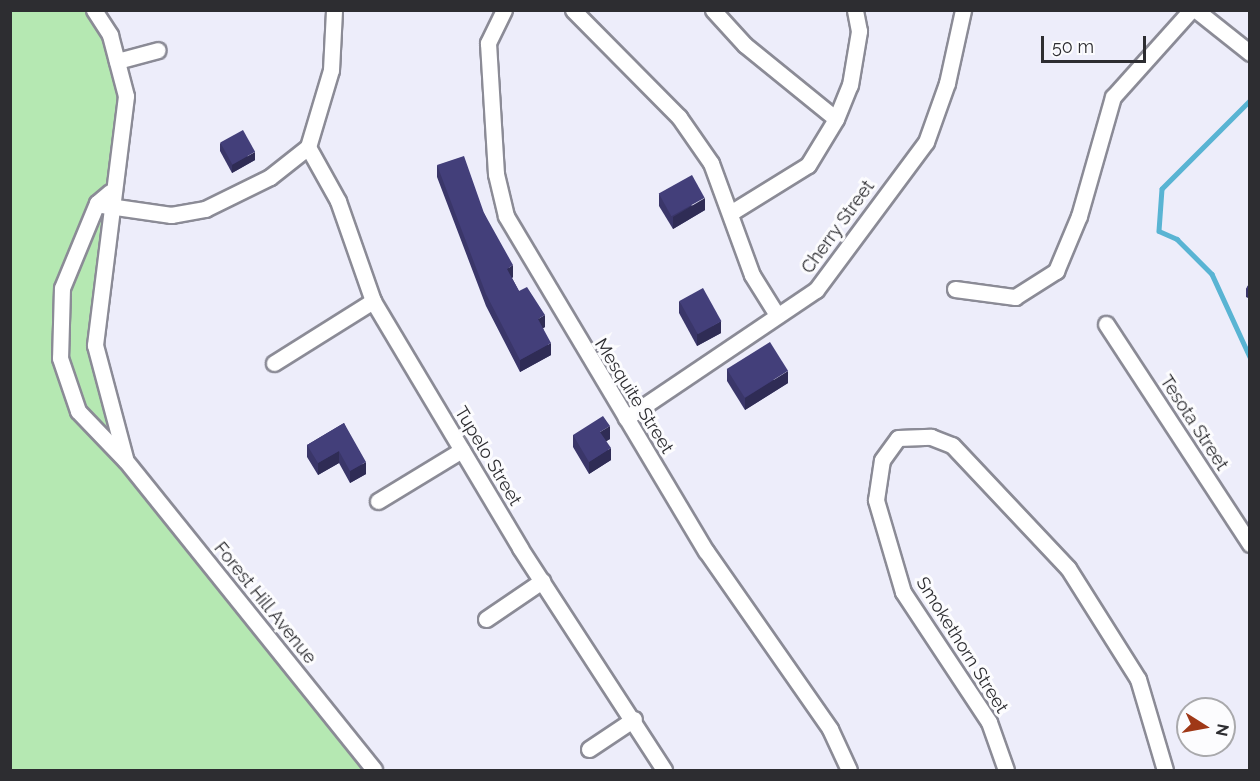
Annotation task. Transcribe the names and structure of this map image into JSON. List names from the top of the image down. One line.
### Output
{"streets":{"street":["Cherry Street","Mesquite Street","Tesota Street","Tupelo Street","Forest Hill Avenue","Smokethorn Street"]},"crossings":[["Cherry Street","Mesquite Street"]],"scale_bar":"50 m","north":"right"}
